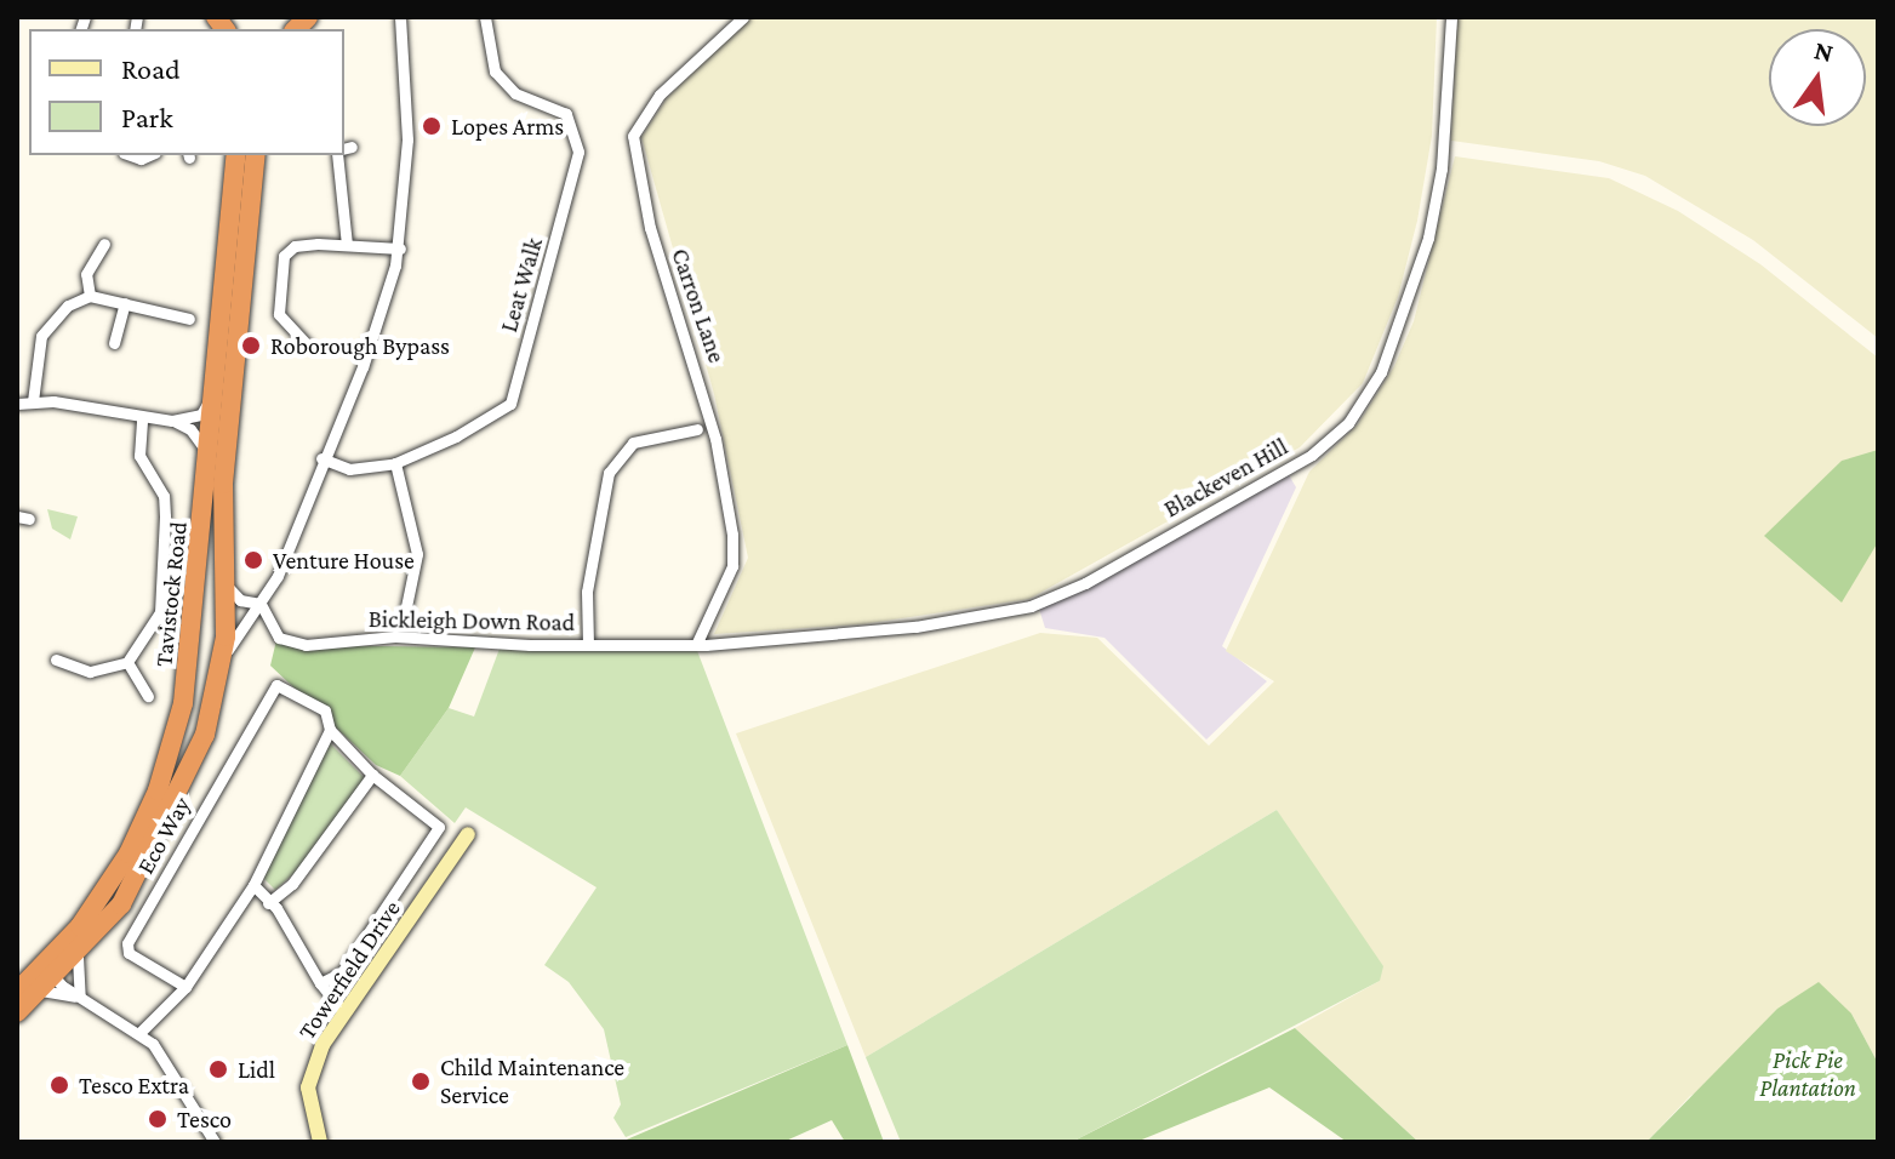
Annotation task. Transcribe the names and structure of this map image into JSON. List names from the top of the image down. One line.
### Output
{"streets":{"highway":["Tavistock Road"],"street":["Leat Walk","Carron Lane","Blackeven Hill","Bickleigh Down Road","Eco Way","Towerfield Drive"]},"crossings":[["Leat Walk","Tavistock Road"],["Carron Lane","Blackeven Hill"],["Carron Lane","Bickleigh Down Road"],["Blackeven Hill","Bickleigh Down Road"],["Tavistock Road","Bickleigh Down Road"]],"parks":["Pick Pie Plantation"],"places":["Lopes Arms","Roborough Bypass","Venture House","Lidl","Child Maintenance Service","Tesco Extra","Tesco"],"legend":["Road","Park"],"north":"top"}
